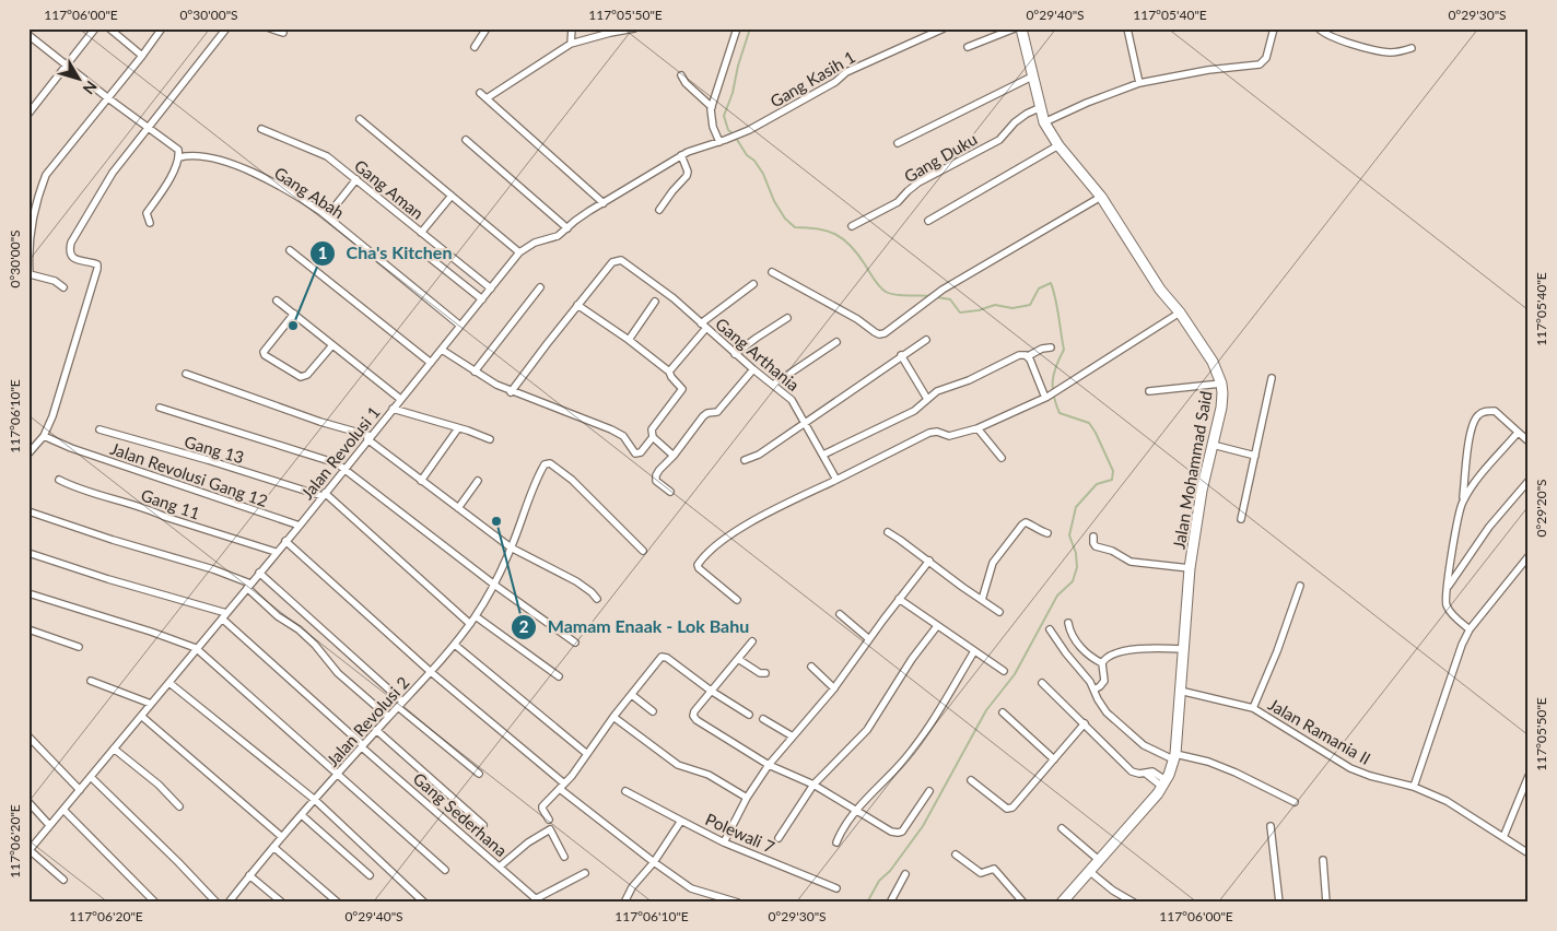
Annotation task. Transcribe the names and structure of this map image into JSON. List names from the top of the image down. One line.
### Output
{"streets":{"street":["Gang Kasih 1","Gang Duku","Gang Aman","Gang Abah","Gang Arthania","Gang 13","Jalan Revolusi 1","Jalan Mohammad Said","Jalan Revolusi Gang 12","Gang 11","Jalan Revolusi 2","Jalan Ramania II","Gang Sederhana","Polewali 7"]},"crossings":[["Gang Kasih 1","Jalan Revolusi 1"],["Gang Duku","Jalan Mohammad Said"],["Gang Aman","Jalan Revolusi 1"],["Gang Abah","Jalan Revolusi 1"],["Gang 13","Jalan Revolusi 1"],["Gang 13","Jalan Revolusi 2"],["Jalan Revolusi 1","Jalan Revolusi Gang 12"],["Jalan Revolusi 1","Gang 11"],["Jalan Revolusi 1","Gang Sederhana"],["Jalan Mohammad Said","Jalan Ramania II"],["Jalan Revolusi 2","Gang Sederhana"]],"places":["Cha's Kitchen","Mamam Enaak - Lok Bahu"],"north":"bottom right","coordinates":["117°06'00\"E","0°30'00\"S","117°05'50\"E","0°29'40\"S","117°05'40\"E","0°29'30\"S","117°06'10\"E","0°29'20\"S","117°06'20\"E"]}
